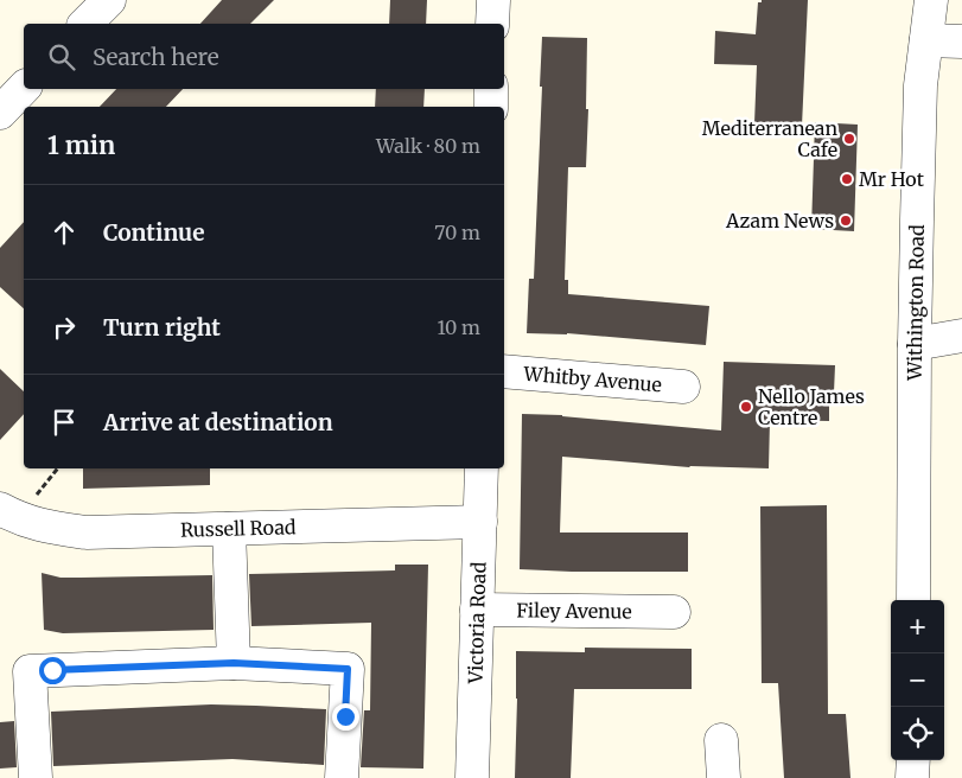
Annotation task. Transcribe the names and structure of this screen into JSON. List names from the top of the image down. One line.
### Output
{"streets":{"street":["Withington Road","Whitby Avenue","Russell Road","Filey Avenue","Victoria Road"]},"crossings":[["Russell Road","Victoria Road"],["Filey Avenue","Victoria Road"]],"places":["Mediterranean Cafe","Mr Hot","Azam News","Nello James Centre"],"page":{"search":"Search here","heading":["1 min","Walk · 80 m"],"list":[["Continue","70 m"],["Turn right","10 m"],"Arrive at destination"],"map_buttons":["+","−"]}}
